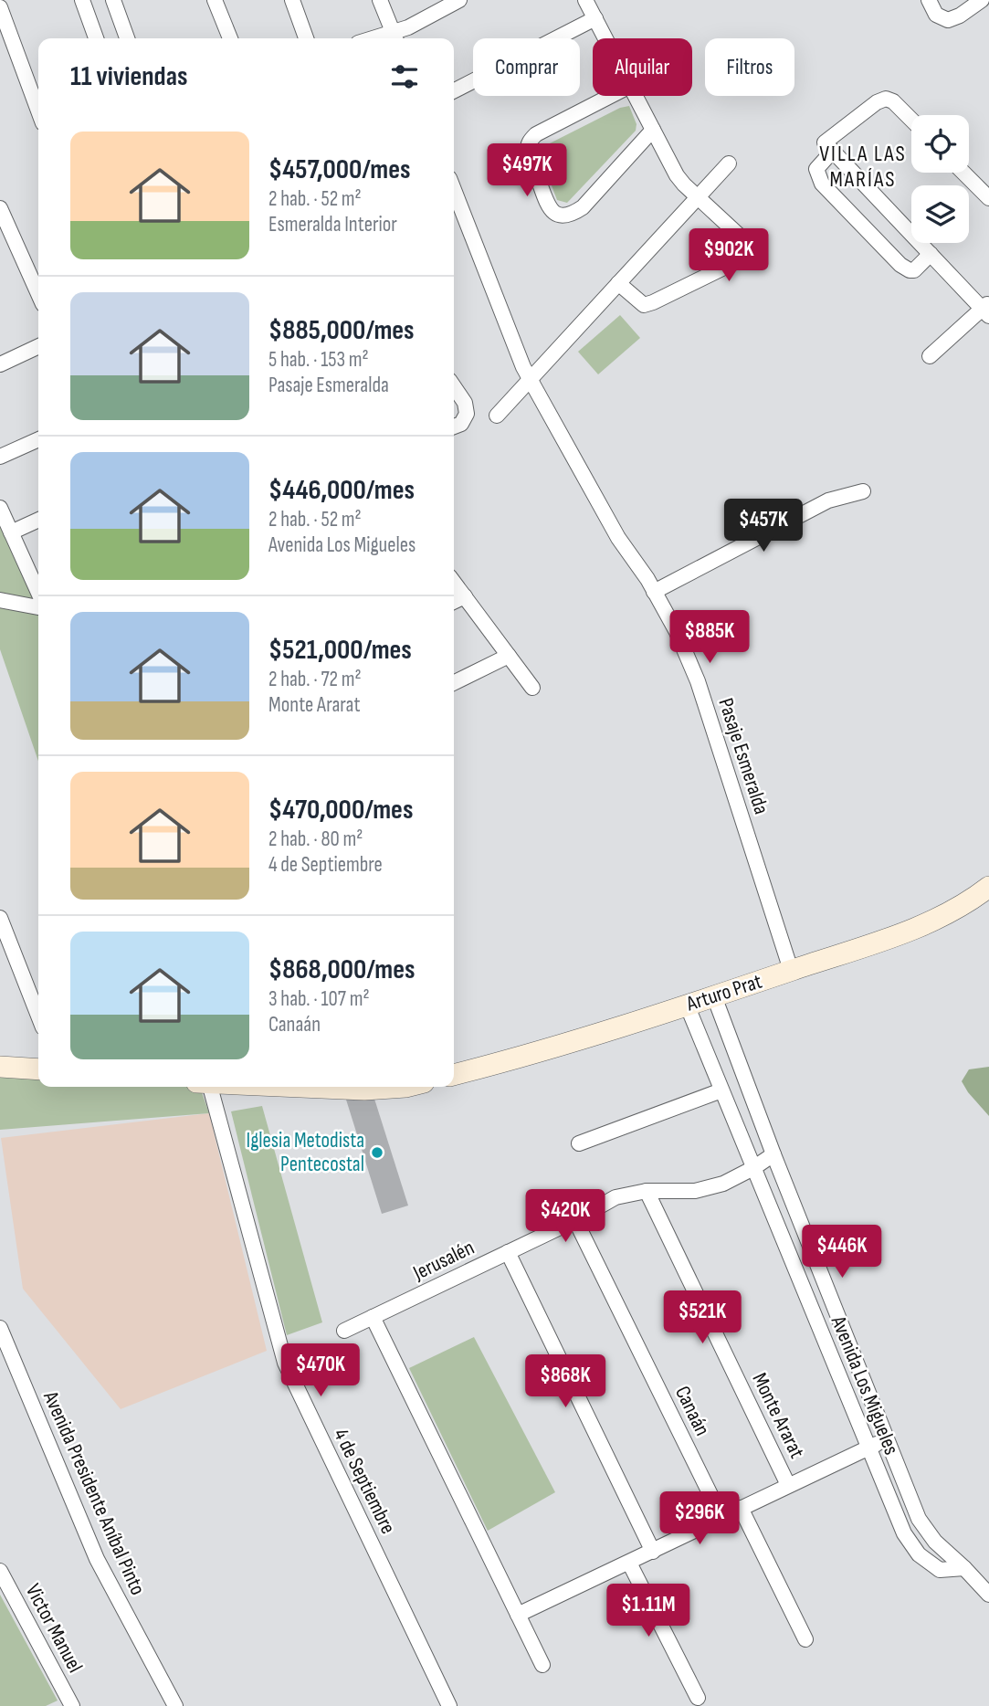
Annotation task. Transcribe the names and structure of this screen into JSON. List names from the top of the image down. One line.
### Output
{"streets":{"main road":["Arturo Prat"],"street":["Pasaje Esmeralda","Jerusalén","Avenida Los Migueles","Canaán","Monte Ararat","4 de Septiembre","Avenida Presidente Aníbal Pinto","Victor Manuel"]},"crossings":[["Pasaje Esmeralda","Arturo Prat"],["Arturo Prat","Avenida Los Migueles"],["Jerusalén","Avenida Los Migueles"],["Jerusalén","Canaán"],["Jerusalén","Monte Ararat"]],"districts":["VILLA LAS MARÍAS"],"places":["Iglesia Metodista Pentecostal"],"page":{"chip":["Comprar","Alquilar","Filtros"],"heading":"11 viviendas","list":[{"name":"$457,000/mes","note":"2 hab. · 52 m² · Esmeralda Interior"},{"name":"$885,000/mes","note":"5 hab. · 153 m² · Pasaje Esmeralda"},{"name":"$446,000/mes","note":"2 hab. · 52 m² · Avenida Los Migueles"},{"name":"$521,000/mes","note":"2 hab. · 72 m² · Monte Ararat"},{"name":"$470,000/mes","note":"2 hab. · 80 m² · 4 de Septiembre"},{"name":"$868,000/mes","note":"3 hab. · 107 m² · Canaán"}],"price":["$497K","$902K","$457K","$885K","$420K","$446K","$521K","$470K","$868K","$296K","$1.11M"]}}
